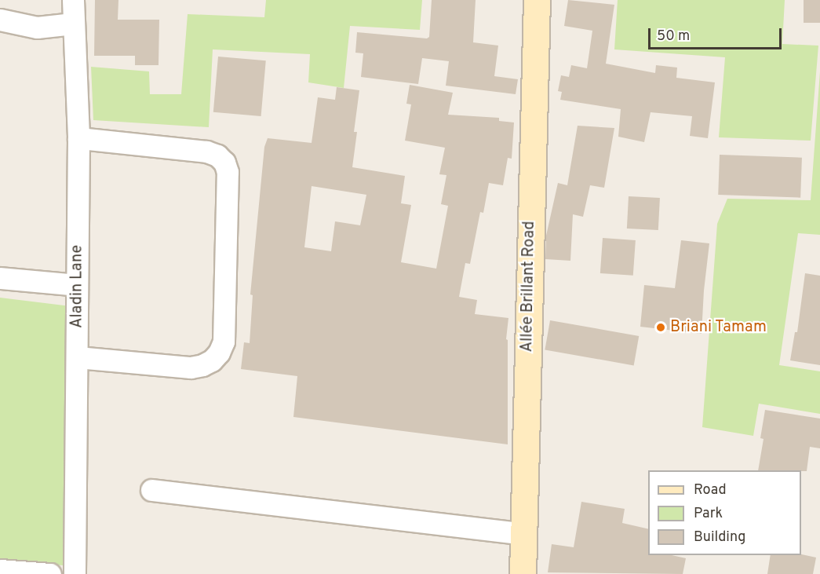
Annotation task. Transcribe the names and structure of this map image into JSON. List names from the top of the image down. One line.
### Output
{"streets":{"main road":["Allée Brillant Road"],"street":["Aladin Lane"]},"places":["Briani Tamam"],"legend":["Road","Park","Building"],"scale_bar":"50 m"}
